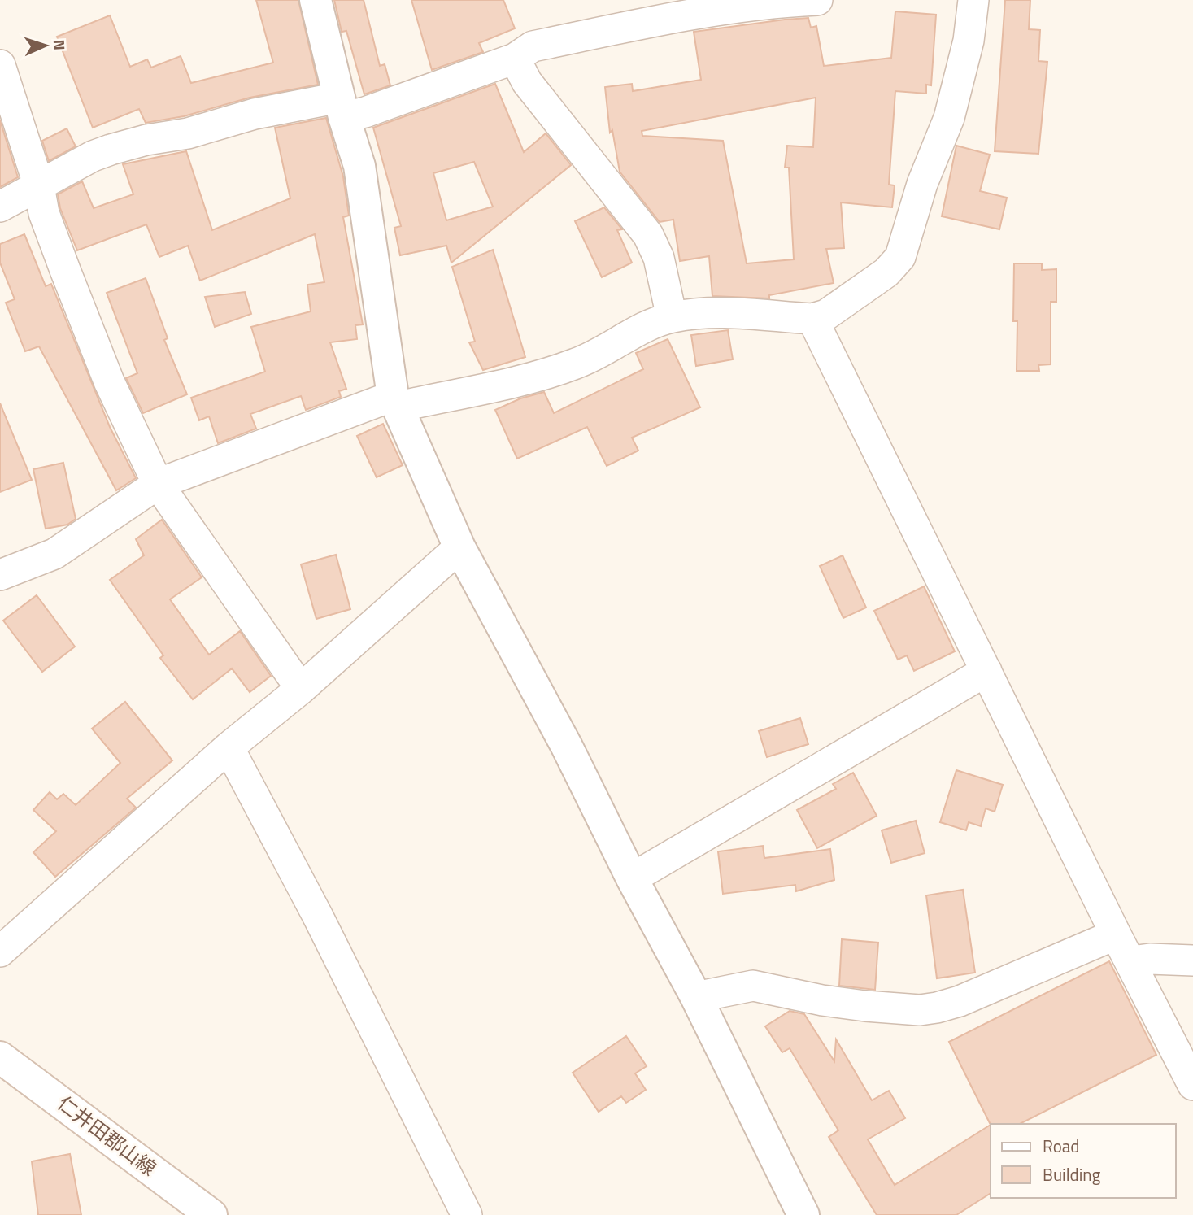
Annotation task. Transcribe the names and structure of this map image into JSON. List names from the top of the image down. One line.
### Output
{"streets":{"street":["仁井田郡山線"]},"legend":["Road","Building"],"north":"right"}
